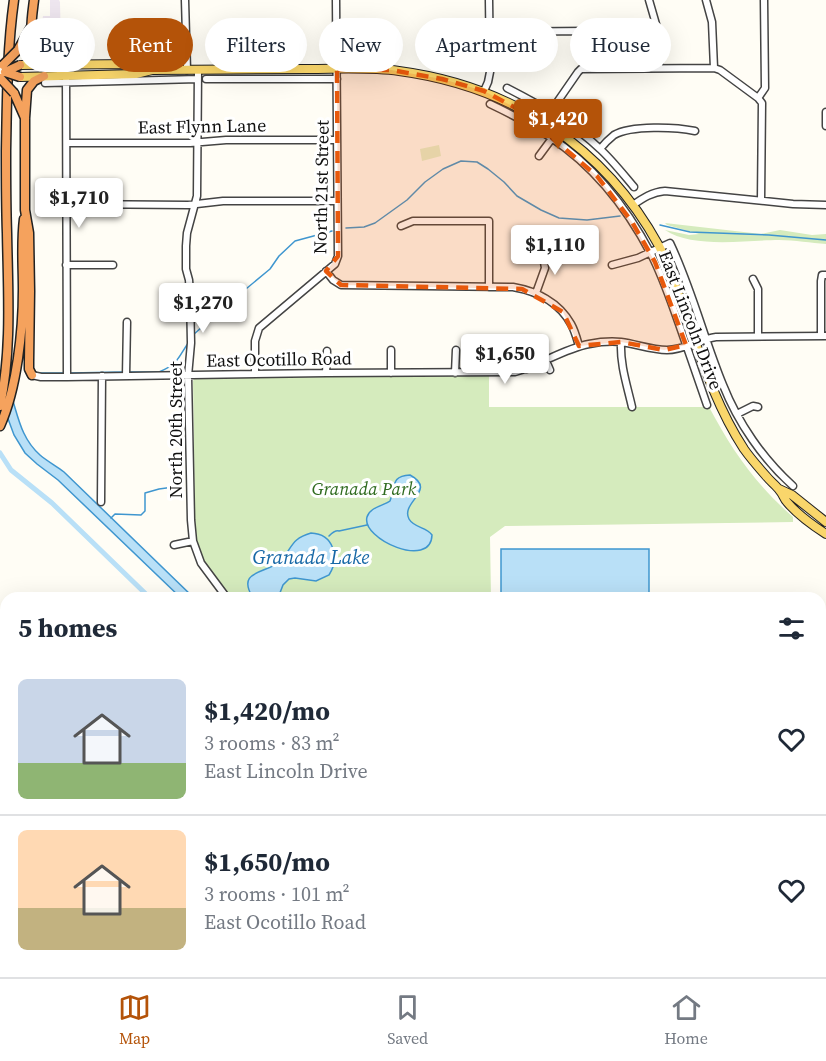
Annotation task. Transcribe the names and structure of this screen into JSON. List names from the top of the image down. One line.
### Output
{"streets":{"main road":["East Lincoln Drive"],"street":["East Flynn Lane","North 21st Street","East Ocotillo Road","North 20th Street"]},"crossings":[["East Flynn Lane","North 21st Street"],["East Flynn Lane","North 20th Street"],["North 21st Street","East Ocotillo Road"],["East Lincoln Drive","East Ocotillo Road"],["East Lincoln Drive","North 20th Street"],["East Ocotillo Road","North 20th Street"]],"water":["Granada Lake"],"parks":["Granada Park"],"page":{"chip":["Buy","Rent","Filters","New","Apartment","House"],"price":["$1,420","$1,710","$1,110","$1,270","$1,650"],"heading":"5 homes","list":[{"name":"$1,420/mo","note":"3 rooms · 83 m² · East Lincoln Drive"},{"name":"$1,650/mo","note":"3 rooms · 101 m² · East Ocotillo Road"}],"tabs":["Map","Saved","Home"]}}
